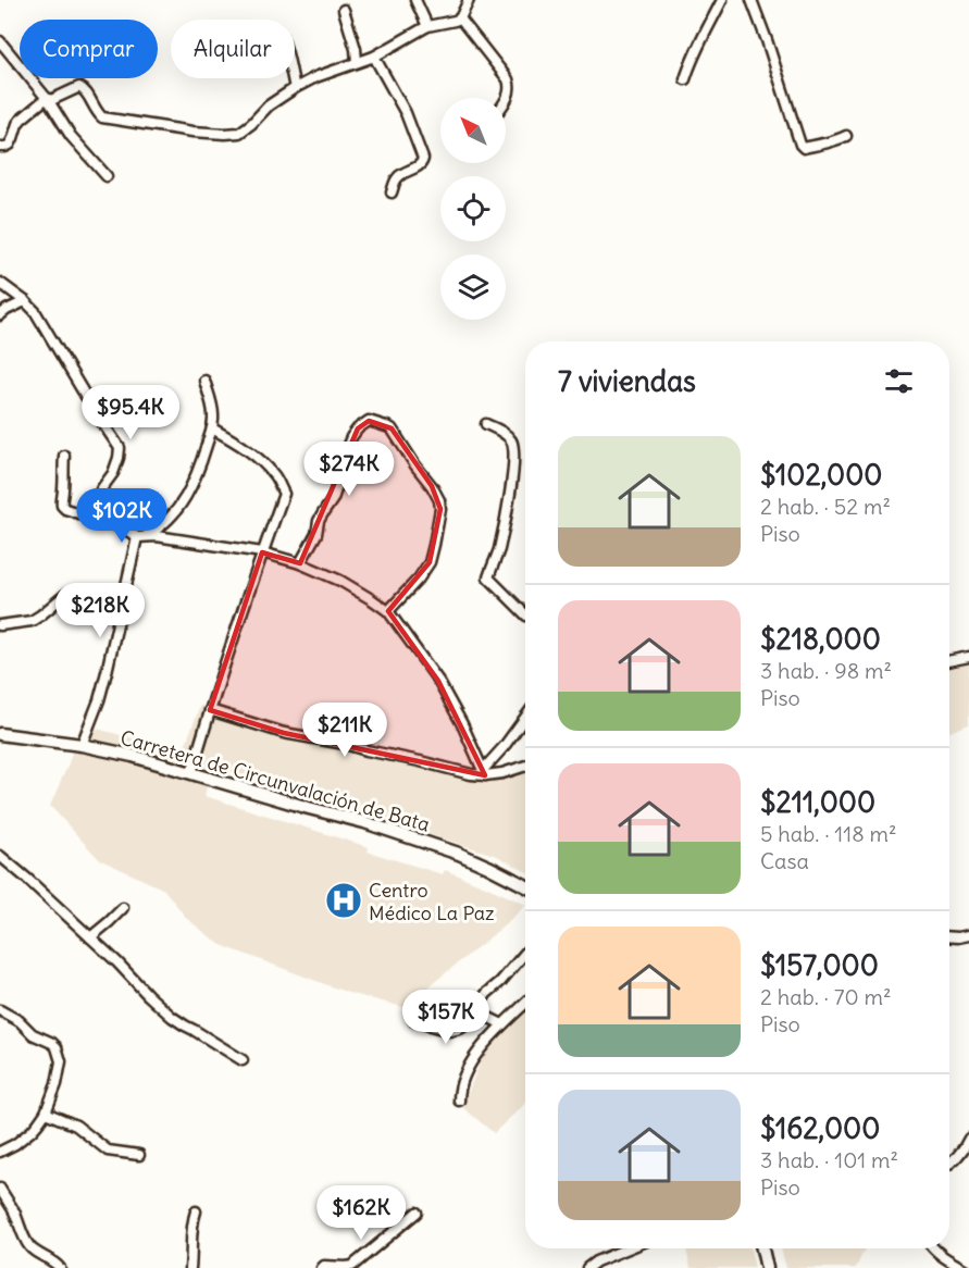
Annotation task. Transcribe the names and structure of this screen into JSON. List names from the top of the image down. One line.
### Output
{"streets":{"main road":["Carretera de Circunvalación de Bata"]},"places":{"hospital":["Centro Médico La Paz"]},"north":"top left","page":{"chip":["Comprar","Alquilar"],"heading":"7 viviendas","price":["$95.4K","$274K","$102K","$218K","$211K","$157K","$162K"],"list":[{"name":"$102,000","note":"2 hab. · 52 m² · Piso"},{"name":"$218,000","note":"3 hab. · 98 m² · Piso"},{"name":"$211,000","note":"5 hab. · 118 m² · Casa"},{"name":"$157,000","note":"2 hab. · 70 m² · Piso"},{"name":"$162,000","note":"3 hab. · 101 m² · Piso"}]}}
